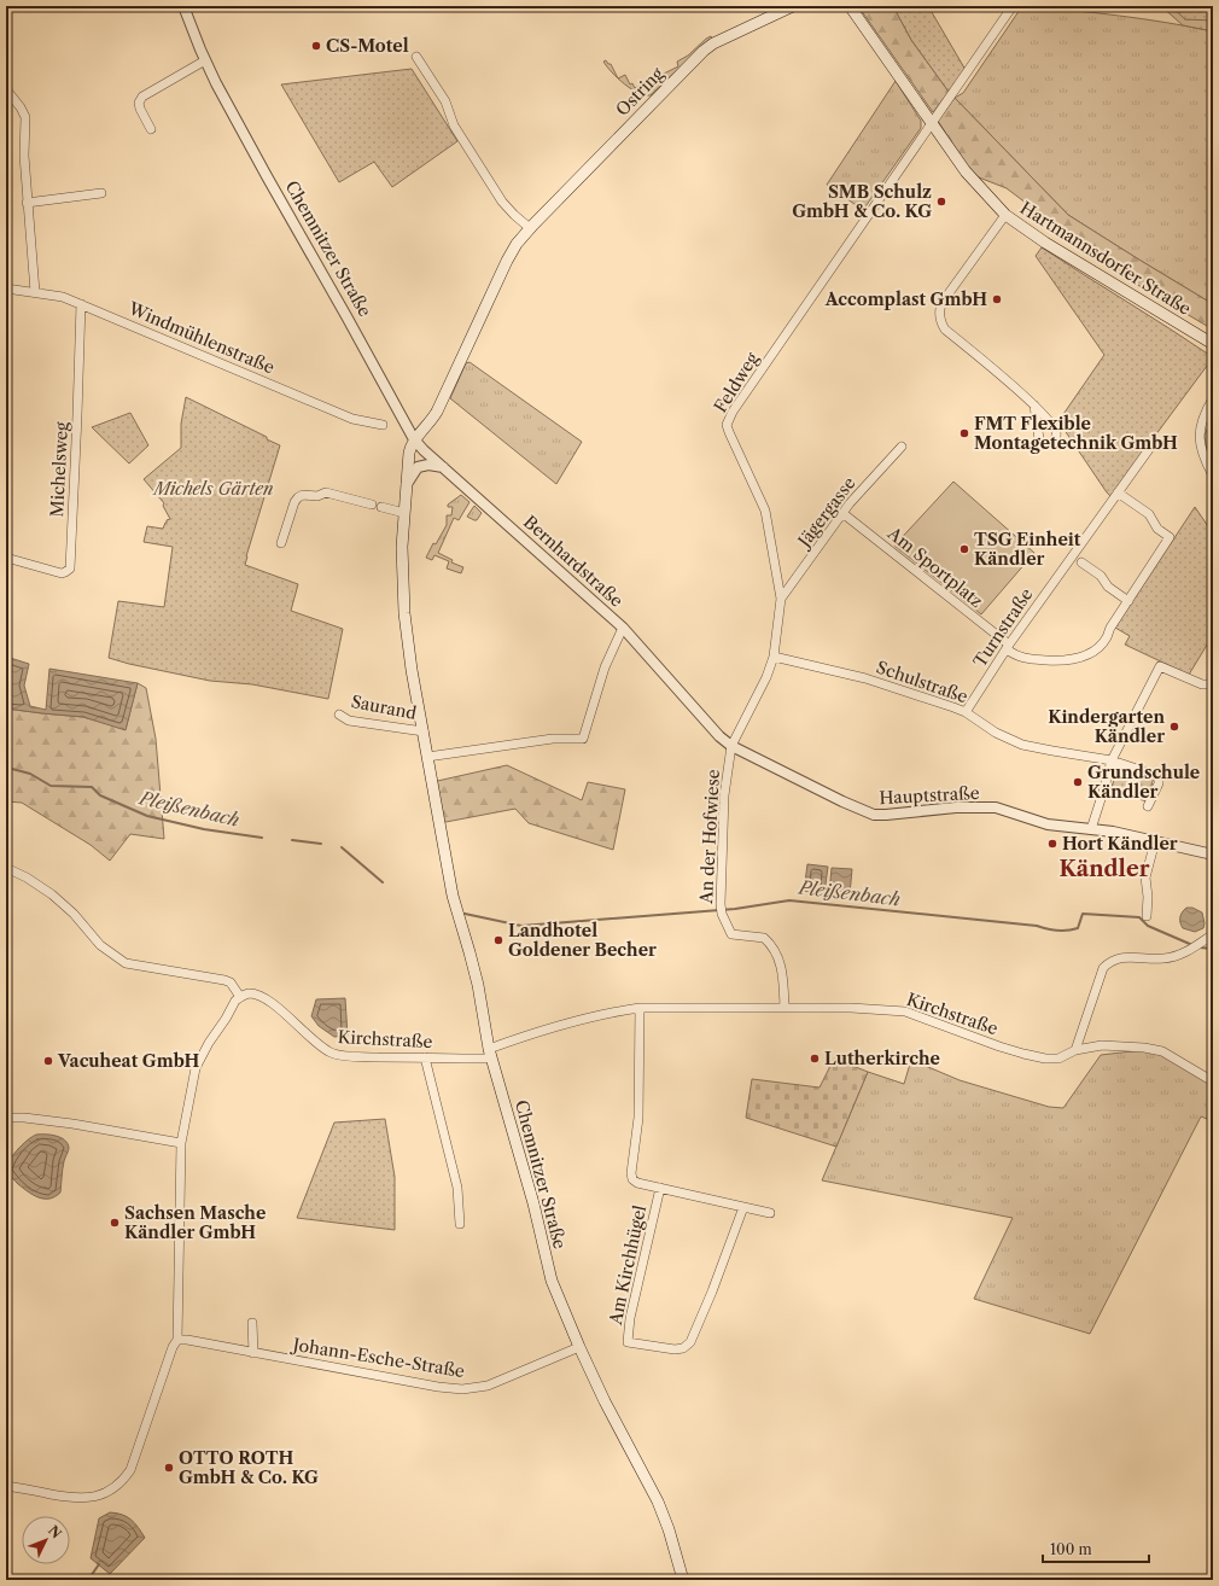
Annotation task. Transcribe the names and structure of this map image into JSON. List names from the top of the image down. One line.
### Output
{"streets":{"main road":["Ostring","Chemnitzer Straße","Hartmannsdorfer Straße"],"street":["Windmühlenstraße","Feldweg","Michelsweg","Jägergasse","Bernhardstraße","Am Sportplatz","Turnstraße","Schulstraße","Saurand","Hauptstraße","An der Hofwiese","Kirchstraße","Am Kirchhügel","Johann-Esche-Straße"]},"crossings":[["Ostring","Chemnitzer Straße"],["Ostring","Bernhardstraße"],["Chemnitzer Straße","Bernhardstraße"],["Chemnitzer Straße","Saurand"],["Chemnitzer Straße","Kirchstraße"],["Chemnitzer Straße","Johann-Esche-Straße"],["Hartmannsdorfer Straße","Feldweg"],["Windmühlenstraße","Michelsweg"],["Feldweg","Jägergasse"],["Feldweg","Schulstraße"],["Feldweg","Hauptstraße"],["Feldweg","An der Hofwiese"],["Jägergasse","Am Sportplatz"],["Bernhardstraße","Hauptstraße"],["Am Sportplatz","Turnstraße"],["Turnstraße","Schulstraße"],["Hauptstraße","An der Hofwiese"],["An der Hofwiese","Kirchstraße"],["Kirchstraße","Am Kirchhügel"]],"districts":["Kändler"],"water":["Pleißenbach"],"parks":["Michels Gärten"],"places":["CS-Motel","SMB Schulz GmbH & Co. KG","Accomplast GmbH","FMT Flexible Montagetechnik GmbH","TSG Einheit Kändler","Kindergarten Kändler","Grundschule Kändler","Hort Kändler","Landhotel Goldener Becher","Lutherkirche","Vacuheat GmbH","Sachsen Masche Kändler GmbH","OTTO ROTH GmbH & Co. KG"],"scale_bar":"100 m","north":"top right"}
